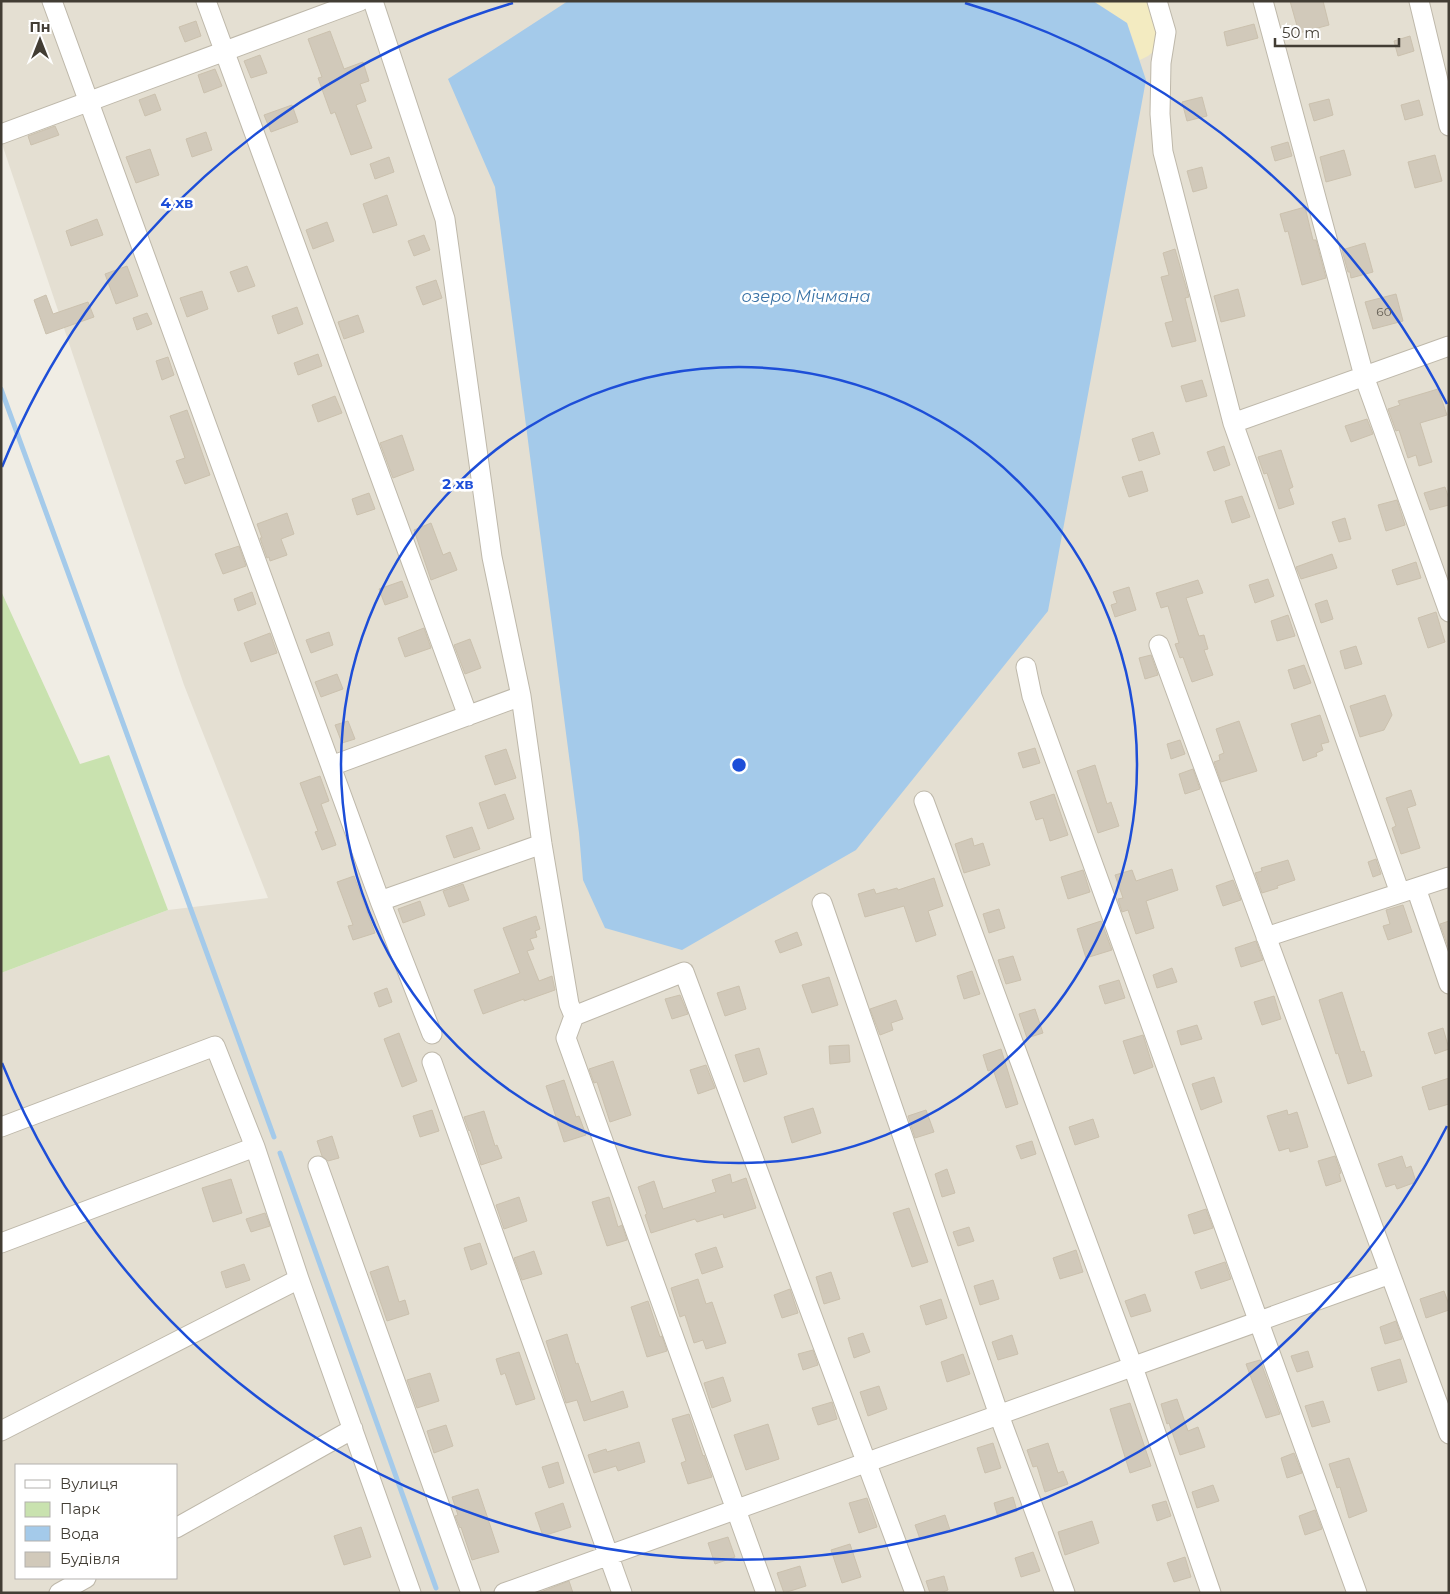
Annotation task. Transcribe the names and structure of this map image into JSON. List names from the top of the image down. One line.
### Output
{"water":["озеро Мічмана"],"house_numbers":["60"],"legend":["Вулиця","Парк","Вода","Будівля"],"scale_bar":"50 m","north":"top","rings":["4 хв","2 хв"]}
